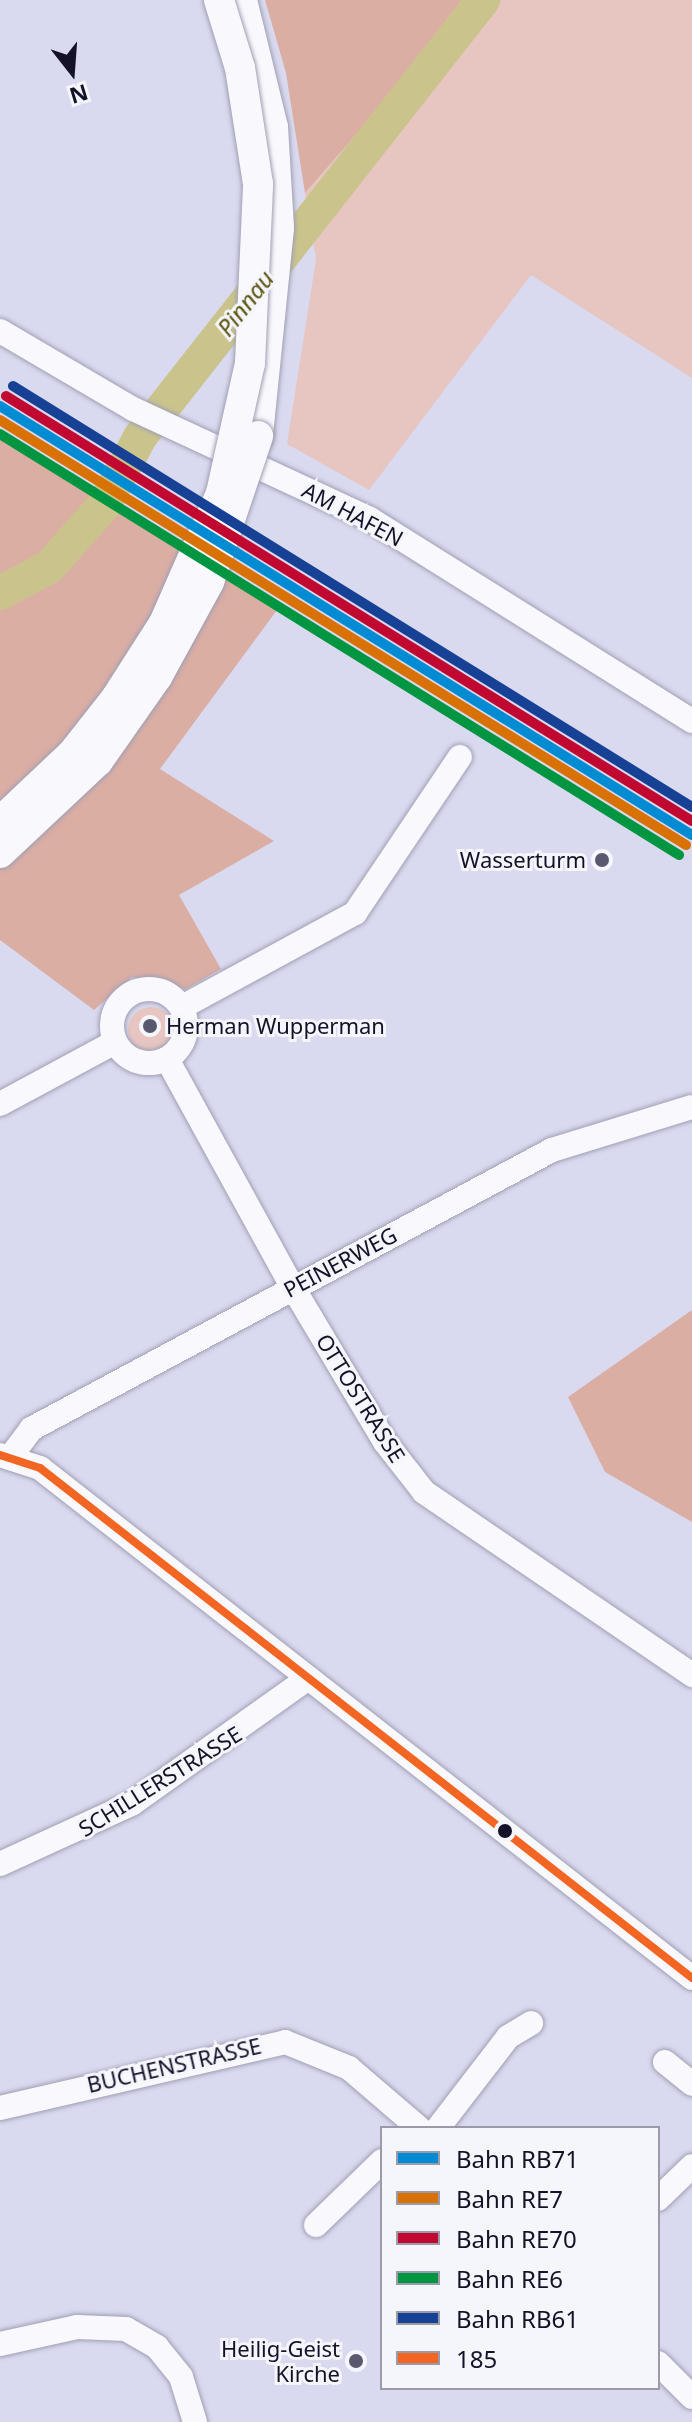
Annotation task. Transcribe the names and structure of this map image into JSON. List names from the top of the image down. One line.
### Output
{"streets":{"street":["AM HAFEN","PEINERWEG","OTTOSTRASSE","SCHILLERSTRASSE","BUCHENSTRASSE"]},"crossings":[["PEINERWEG","OTTOSTRASSE"]],"water":["Pinnau"],"places":["Wasserturm","Herman Wupperman","Heilig-Geist Kirche"],"lines":["rail line RB61","rail line RE70","rail line RB71","rail line RE7","rail line RE6","transit line 185"],"legend":["Bahn RB71","Bahn RE7","Bahn RE70","Bahn RE6","Bahn RB61","185"],"north":"bottom"}
